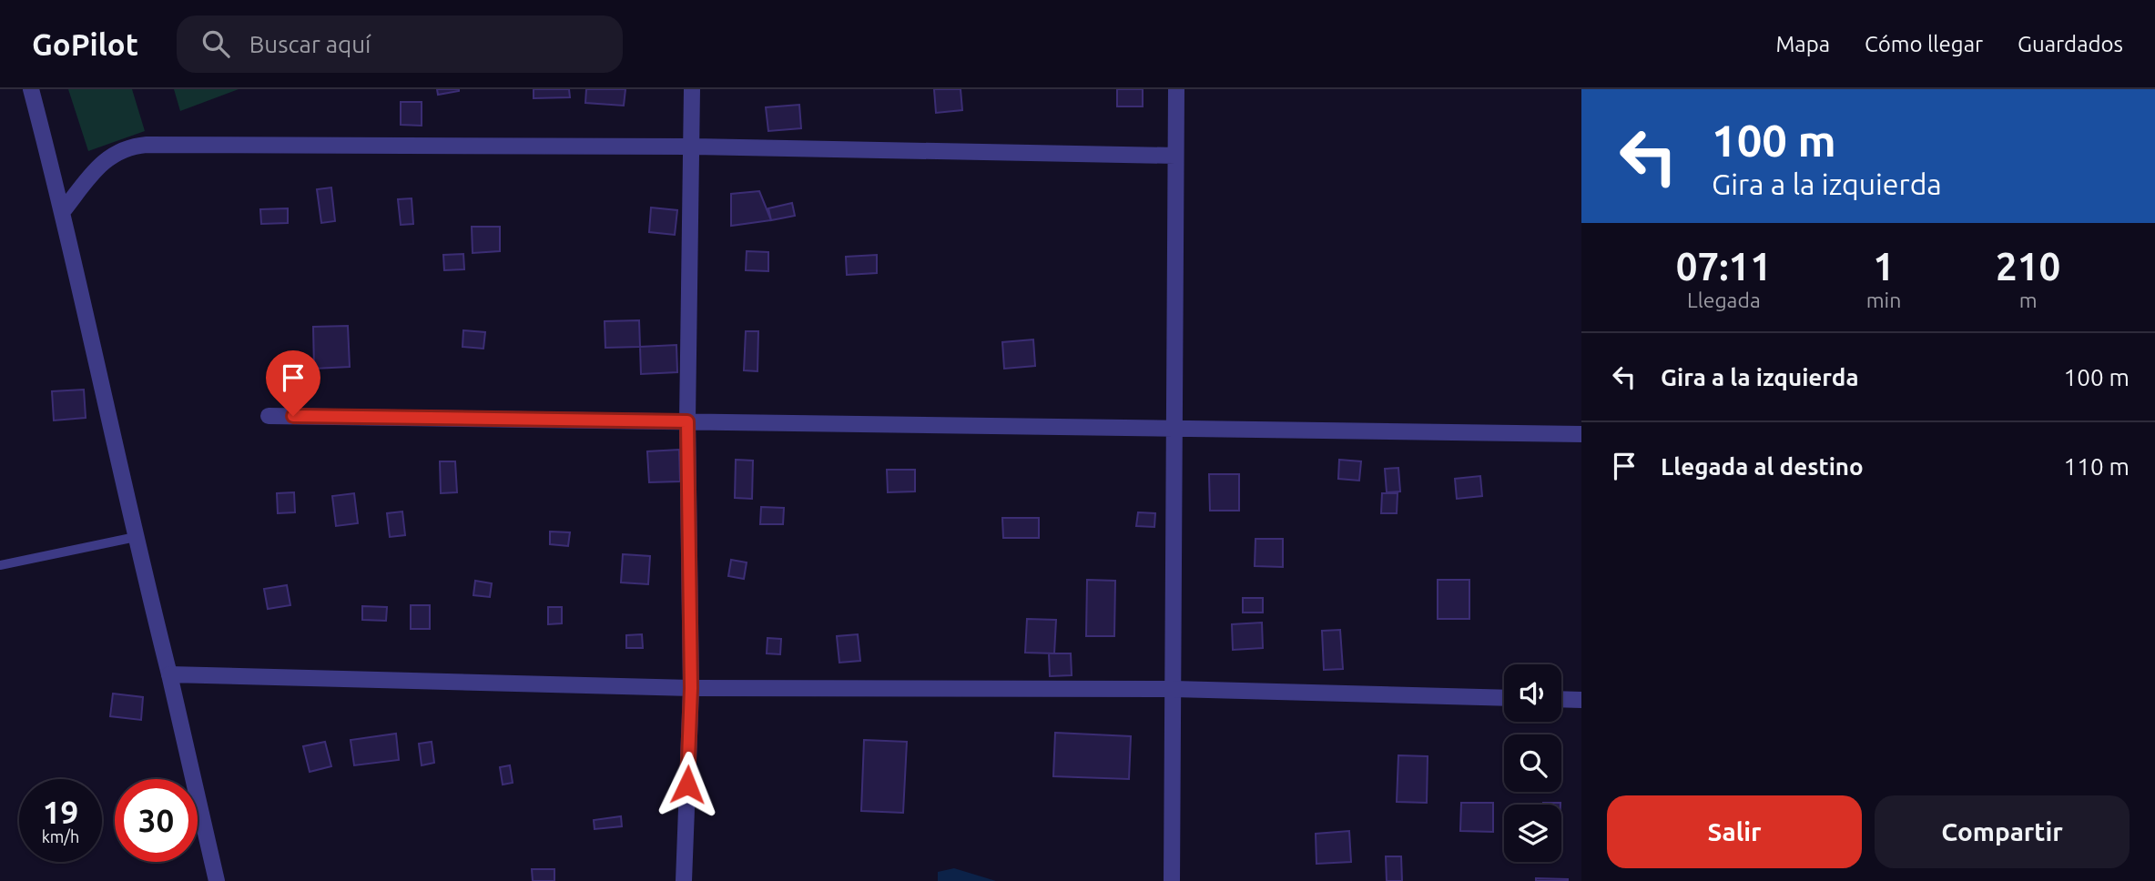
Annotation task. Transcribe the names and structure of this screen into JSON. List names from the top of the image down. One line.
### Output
{"page":{"header":"GoPilot","search":"Buscar aquí","nav":["Mapa","Cómo llegar","Guardados"],"turn":["100 m","Gira a la izquierda"],"eta":["07:11","Llegada","1","min","210","m"],"list":[{"name":"Gira a la izquierda","value":"100 m"},{"name":"Llegada al destino","value":"110 m"}],"speed":"19 km/h","limit":"30","buttons":["Salir","Compartir"]}}
